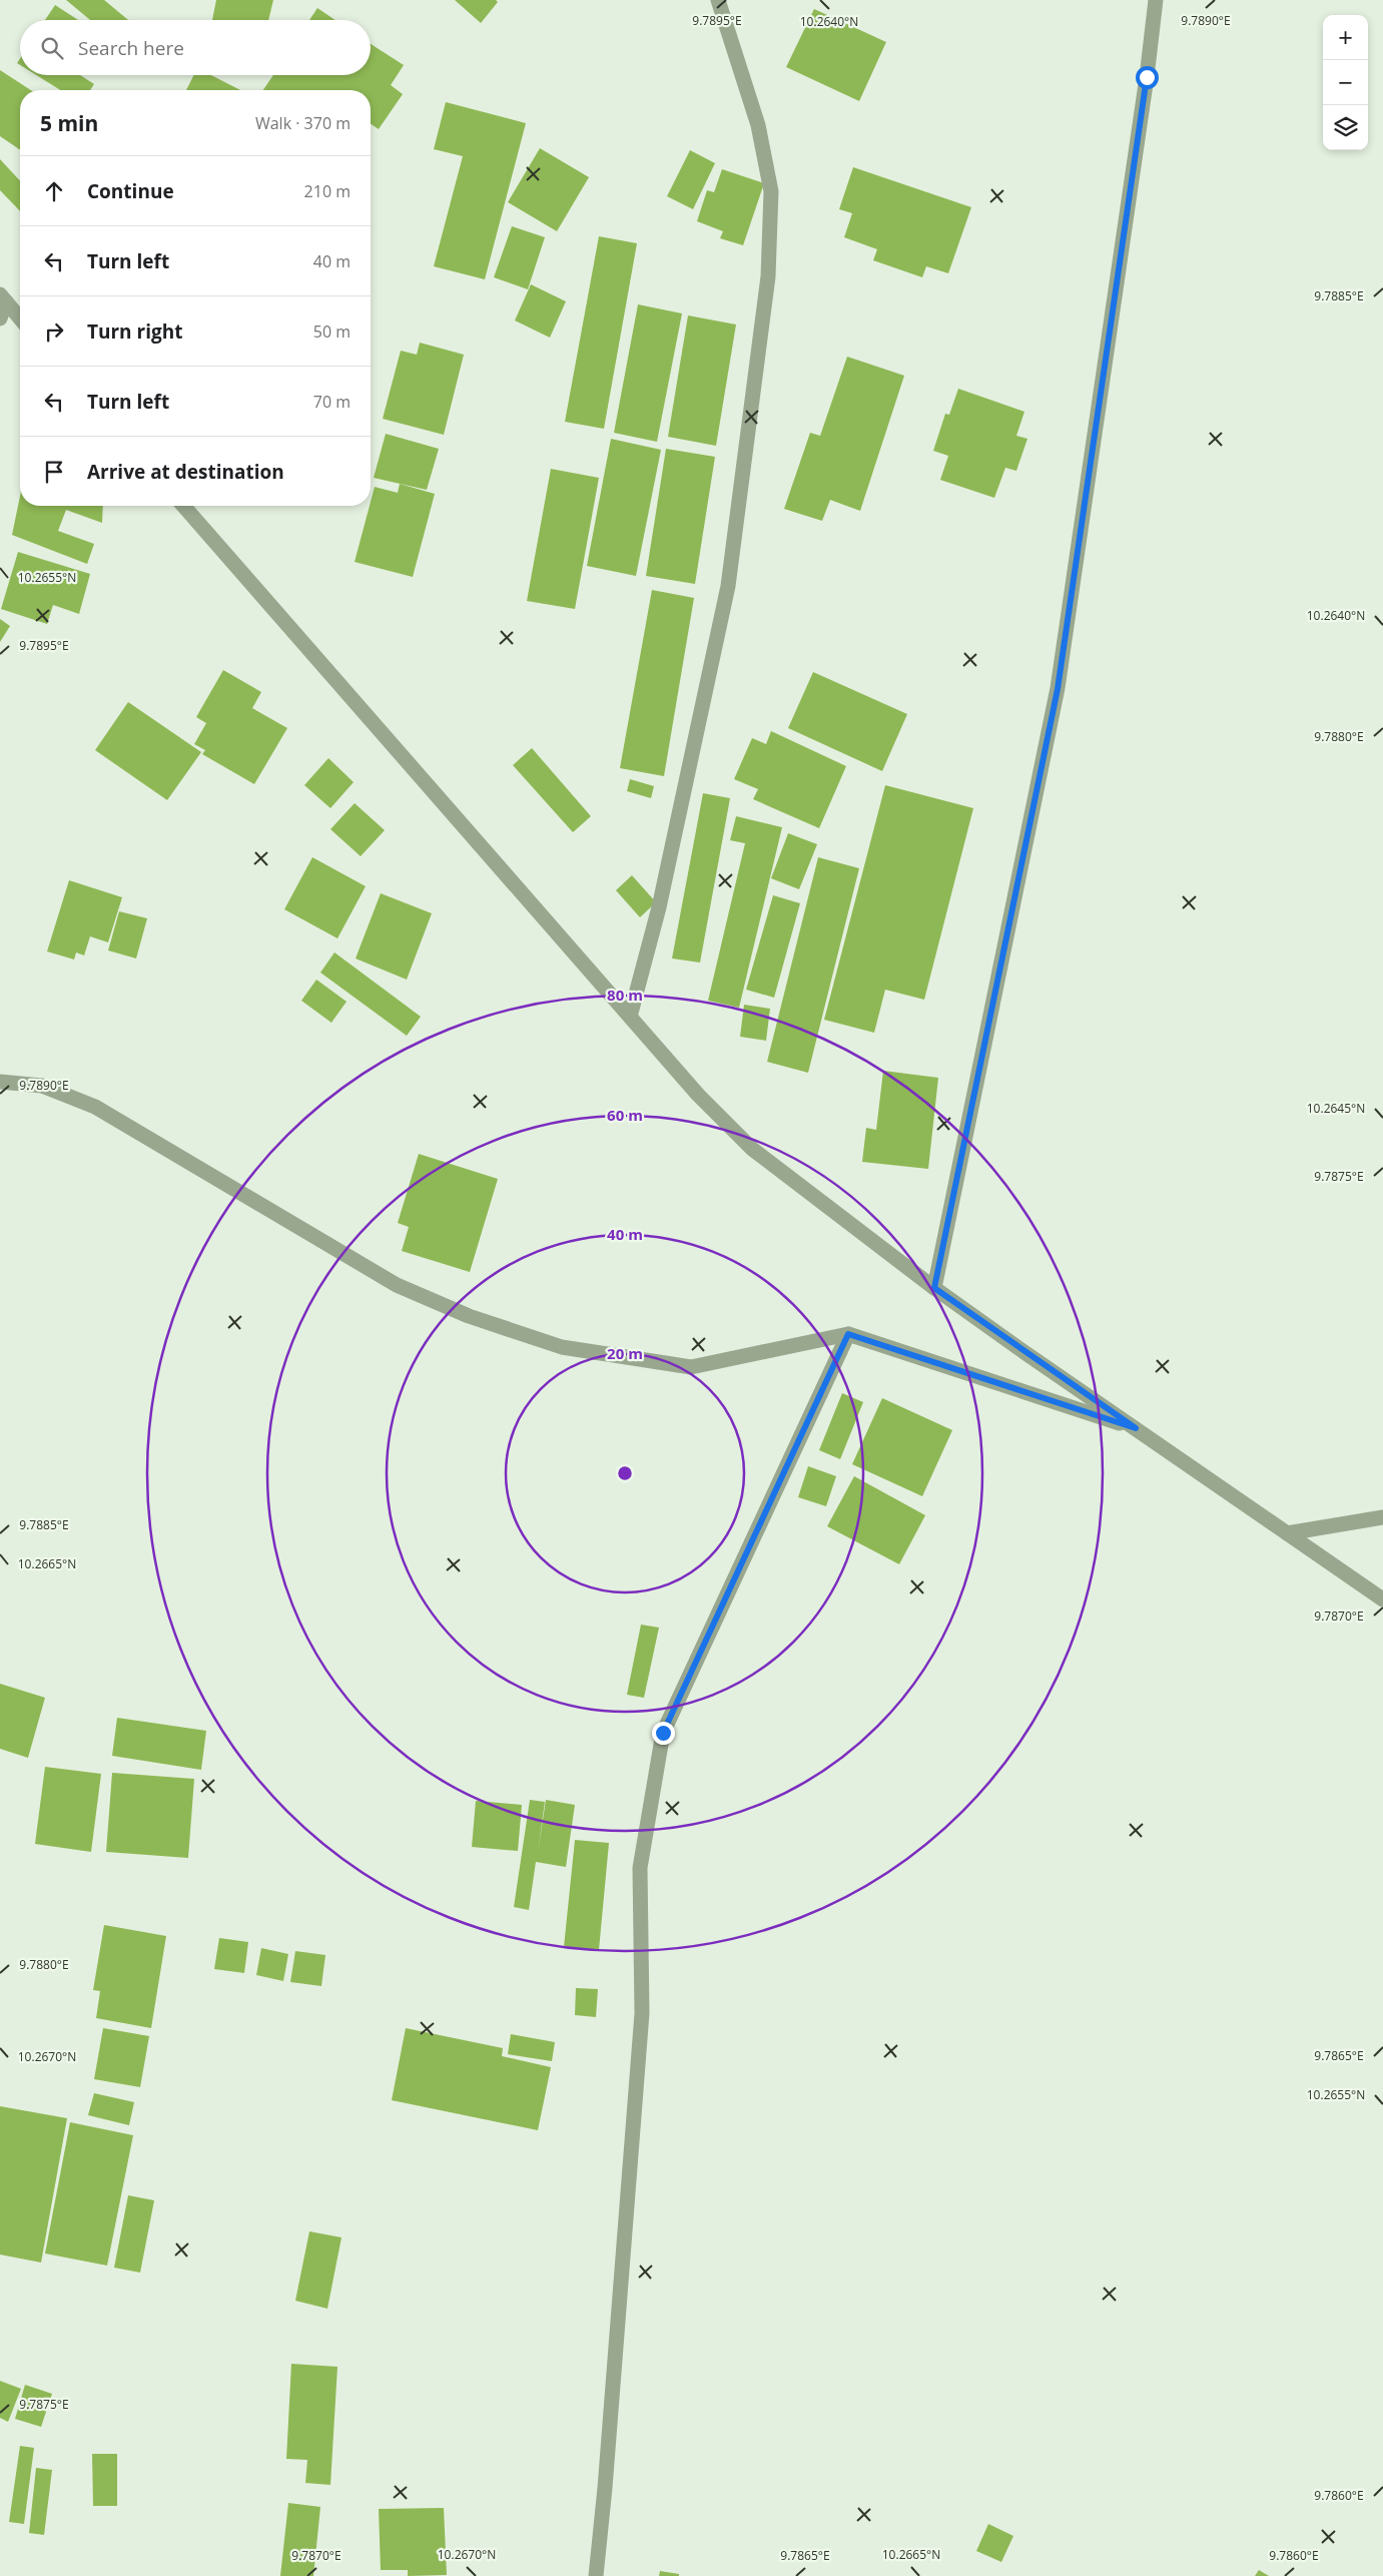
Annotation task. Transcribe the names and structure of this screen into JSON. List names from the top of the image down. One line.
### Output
{"page":{"map_buttons":["+","−"],"search":"Search here","heading":["5 min","Walk · 370 m"],"list":[["Continue","210 m"],["Turn left","40 m"],["Turn right","50 m"],["Turn left","70 m"],"Arrive at destination"]},"coordinates":["9.7895°E","9.7890°E","10.2640°N","9.7885°E","10.2655°N","9.7880°E","10.2645°N","9.7875°E","10.2665°N","9.7870°E","9.7865°E","10.2670°N","9.7860°E"],"rings":["80 m","60 m","40 m","20 m"]}
